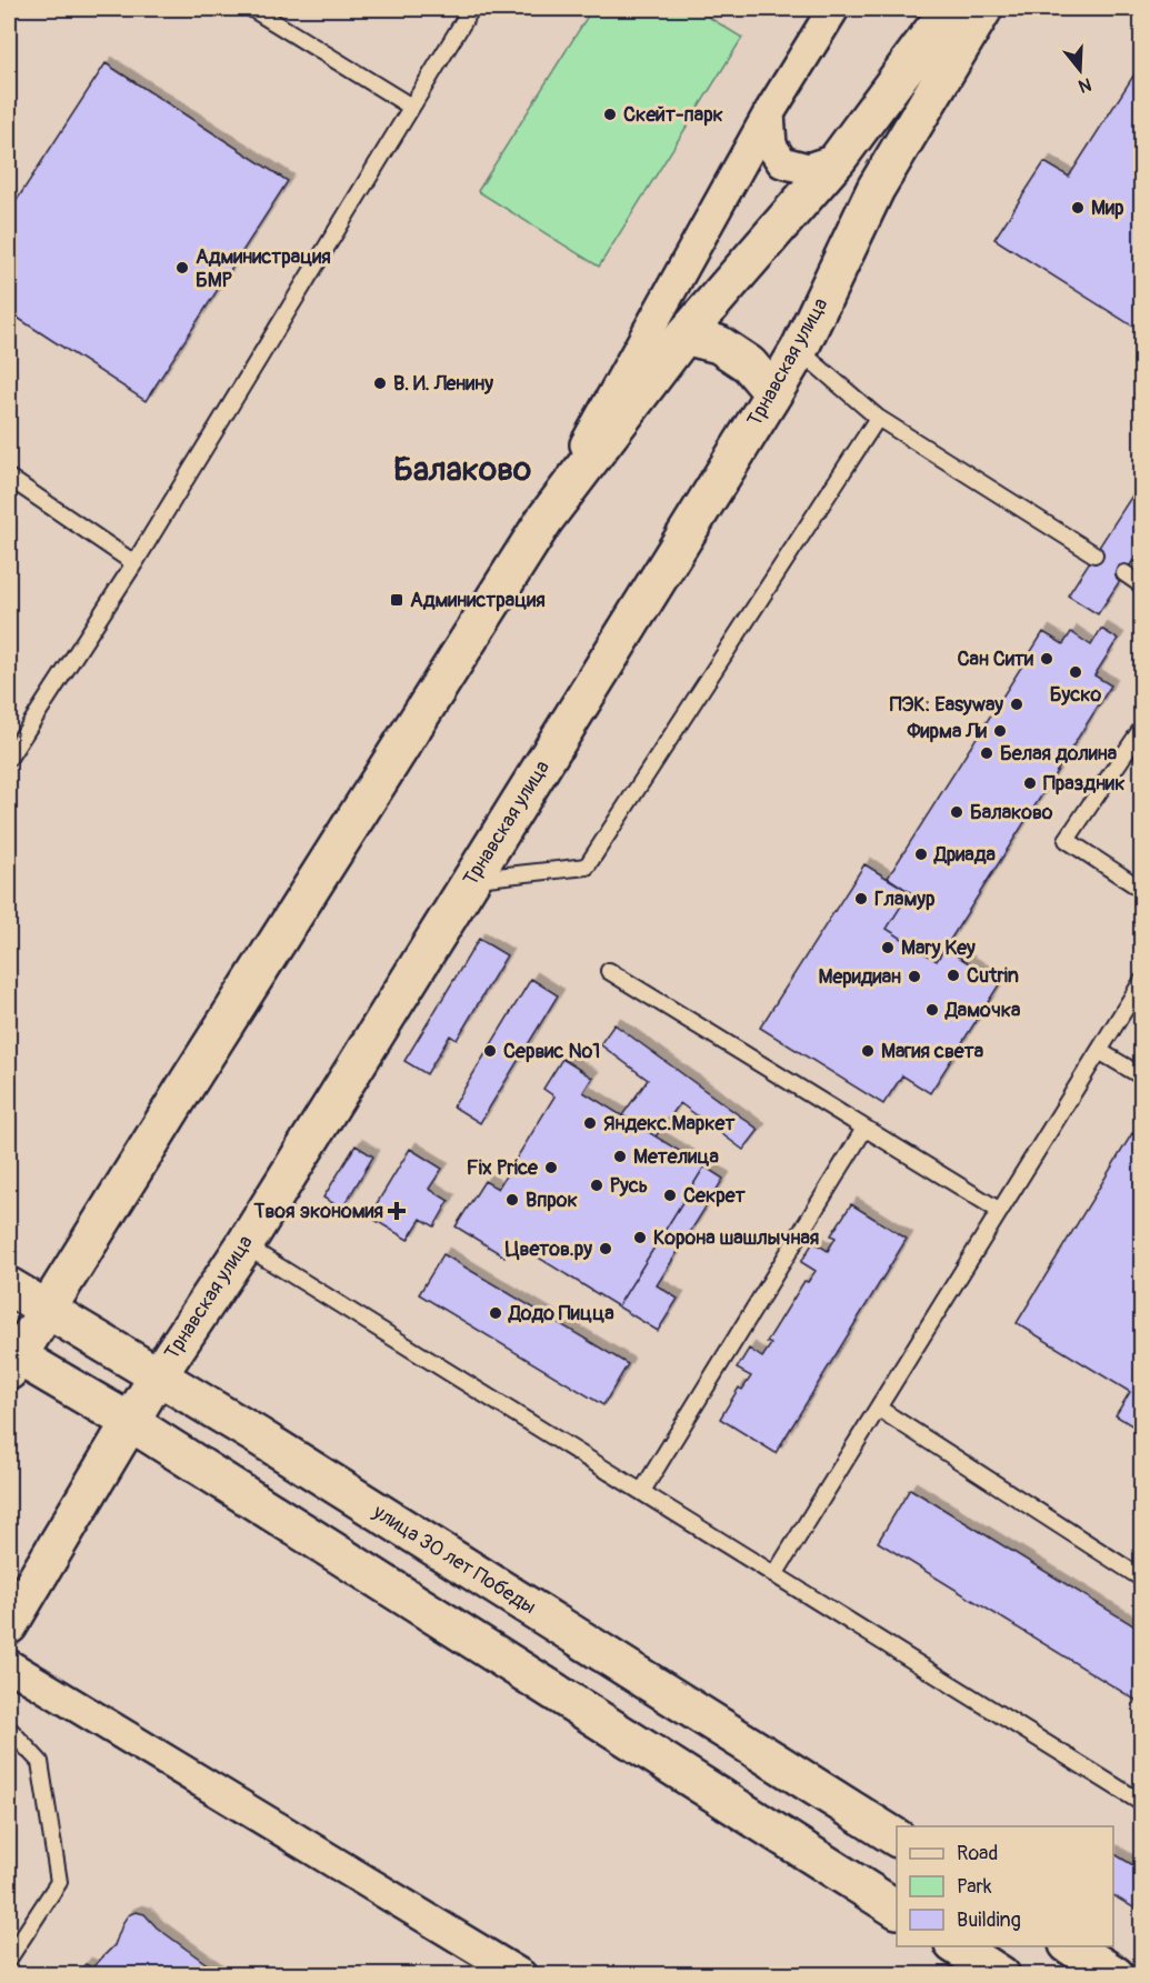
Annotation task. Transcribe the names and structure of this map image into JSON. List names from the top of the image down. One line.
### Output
{"streets":{"main road":["Трнавская улица","улица 30 лет Победы"]},"crossings":[["Трнавская улица","улица 30 лет Победы"]],"districts":["Балаково"],"places":{"other":["Скейт-парк","Мир","Администрация БМР","В. И. Ленину","Сан Сити","Буско","ПЭК: Easyway","Фирма Ли","Белая долина","Праздник","Балаково","Дриада","Гламур","Mary Key","Cutrin","Меридиан","Дамочка","Сервис №1","Магия света","Яндекс.Маркет","Метелица","Fix Price","Русь","Секрет","Впрок","Корона шашлычная","Цветов.ру","Додо Пицца"],"transit":["Администрация"],"health":["Твоя экономия"]},"legend":["Road","Park","Building"],"north":"bottom"}
